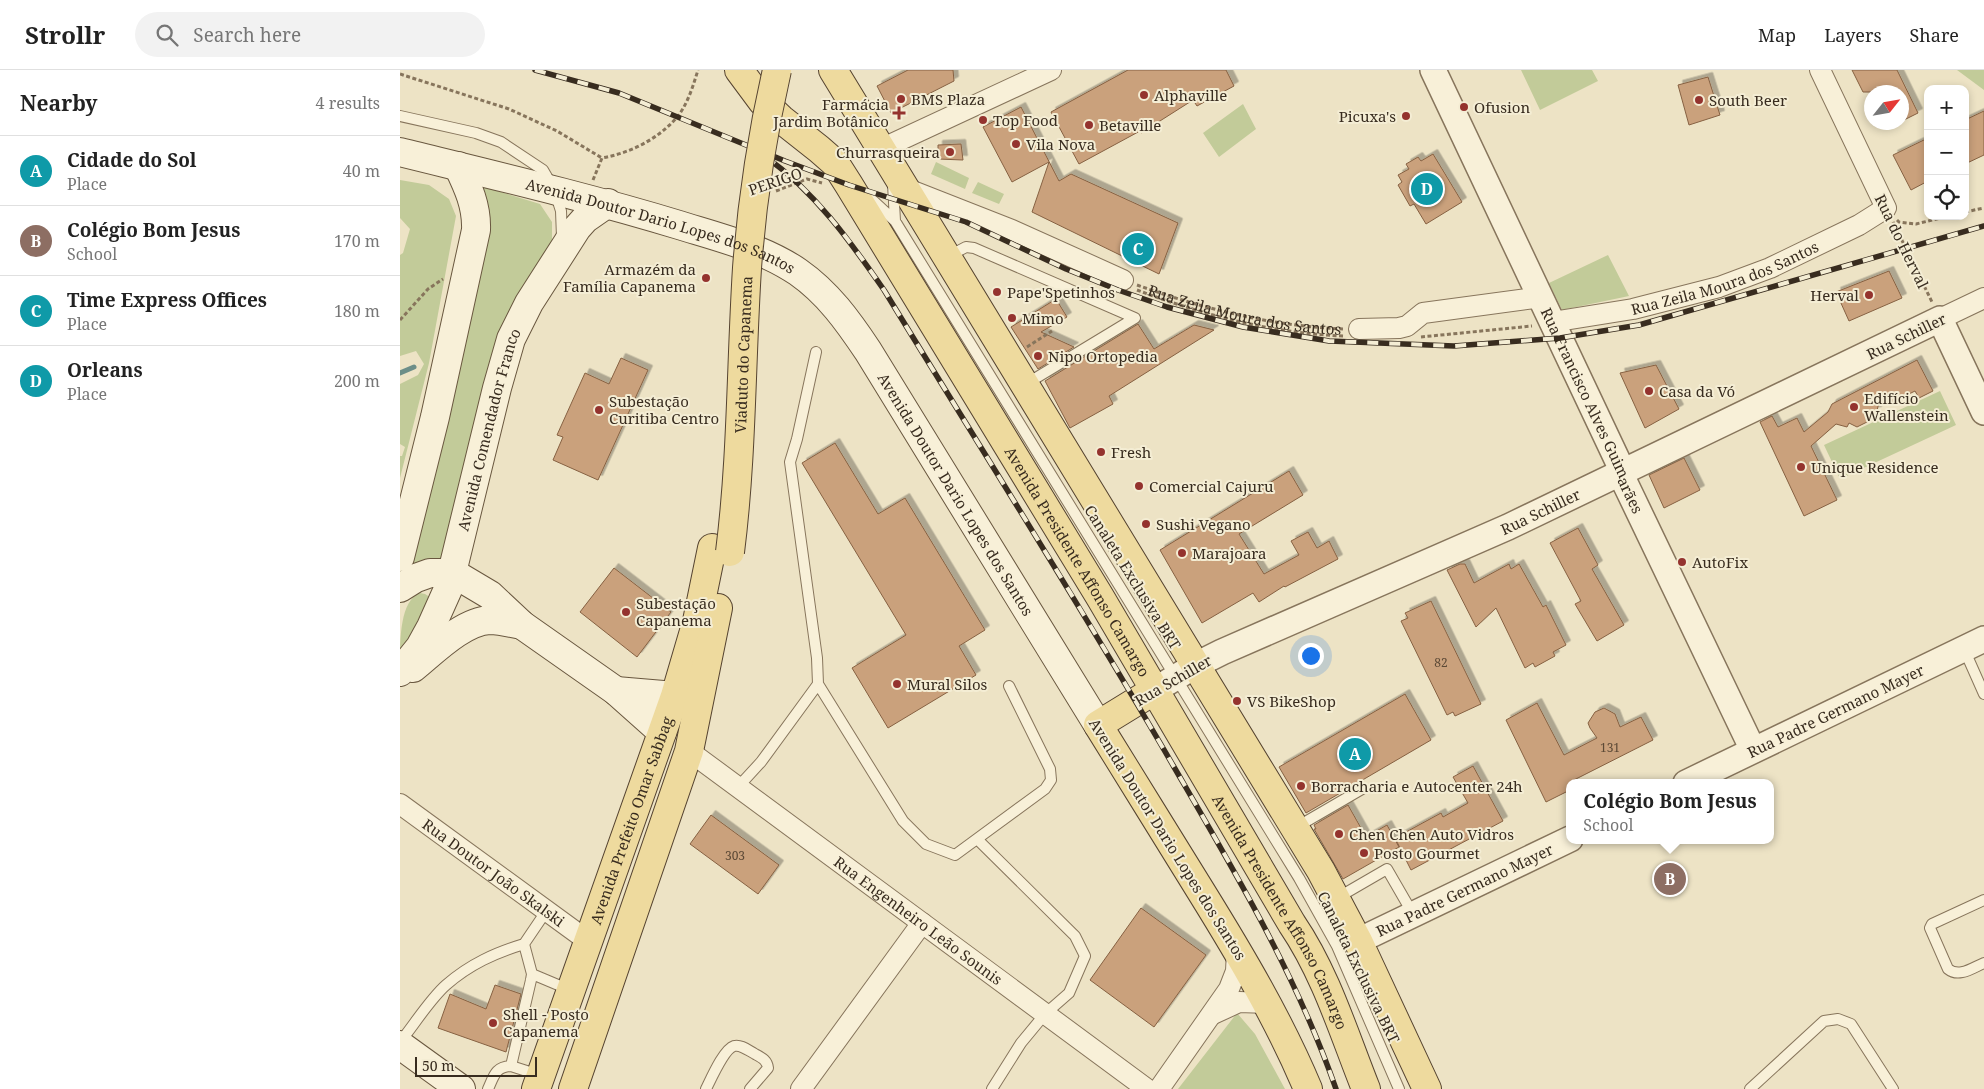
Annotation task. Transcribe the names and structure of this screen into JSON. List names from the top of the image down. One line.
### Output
{"streets":{"main road":["Avenida Doutor Dario Lopes dos Santos","Rua Schiller","Viaduto do Capanema","Avenida Comendador Franco","Avenida Presidente Affonso Camargo","Avenida Prefeito Omar Sabbag"],"street":["Rua do Herval","Rua Zeila Moura dos Santos","Rua Francisco Alves Guimarães","Rua Padre Germano Mayer","Rua Doutor João Skalski","Rua Engenheiro Leão Sounis"],"lane":["Canaleta Exclusiva BRT"],"path":["PERIGO"]},"crossings":[["PERIGO","Avenida Presidente Affonso Camargo"],["PERIGO","Canaleta Exclusiva BRT"],["Avenida Doutor Dario Lopes dos Santos","Rua Schiller"],["Avenida Doutor Dario Lopes dos Santos","Avenida Comendador Franco"],["Rua do Herval","Rua Zeila Moura dos Santos"],["Rua do Herval","Rua Schiller"],["Rua Zeila Moura dos Santos","Rua Francisco Alves Guimarães"],["Rua Schiller","Rua Francisco Alves Guimarães"],["Rua Schiller","Avenida Presidente Affonso Camargo"],["Rua Schiller","Canaleta Exclusiva BRT"],["Viaduto do Capanema","Avenida Prefeito Omar Sabbag"],["Rua Francisco Alves Guimarães","Rua Padre Germano Mayer"],["Avenida Presidente Affonso Camargo","Canaleta Exclusiva BRT"],["Avenida Presidente Affonso Camargo","Rua Padre Germano Mayer"],["Avenida Prefeito Omar Sabbag","Rua Doutor João Skalski"],["Avenida Prefeito Omar Sabbag","Rua Engenheiro Leão Sounis"]],"places":{"other":["Alphaville","BMS Plaza","South Beer","Ofusion","Picuxa's","Top Food","Betaville","Vila Nova","Churrasqueira","Armazém da Família Capanema","Pape'Spetinhos","Herval","Mimo","Nipo Ortopedia","Casa da Vó","Edifício Wallenstein","Subestação Curitiba Centro","Fresh","Unique Residence","Comercial Cajuru","Sushi Vegano","Marajoara","AutoFix","Subestação Capanema","Mural Silos","VS BikeShop","Borracharia e Autocenter 24h","Chen Chen Auto Vidros","Posto Gourmet","Shell - Posto Capanema"],"health":["Farmácia Jardim Botânico"]},"house_numbers":["82","131","303"],"scale_bar":"50 m","north":"top right","page":{"header":"Strollr","search":"Search here","nav":["Map","Layers","Share"],"heading":["Nearby","4 results"],"map_buttons":["+","−"],"list":[{"mark":"A","name":"Cidade do Sol","note":"Place","value":"40 m"},{"mark":"B","name":"Colégio Bom Jesus","note":"School","value":"170 m"},{"mark":"C","name":"Time Express Offices","note":"Place","value":"180 m"},{"mark":"D","name":"Orleans","note":"Place","value":"200 m"}],"pins":["D","C","A","B"],"popup":["Colégio Bom Jesus","School"],"scale":"50 m"}}
